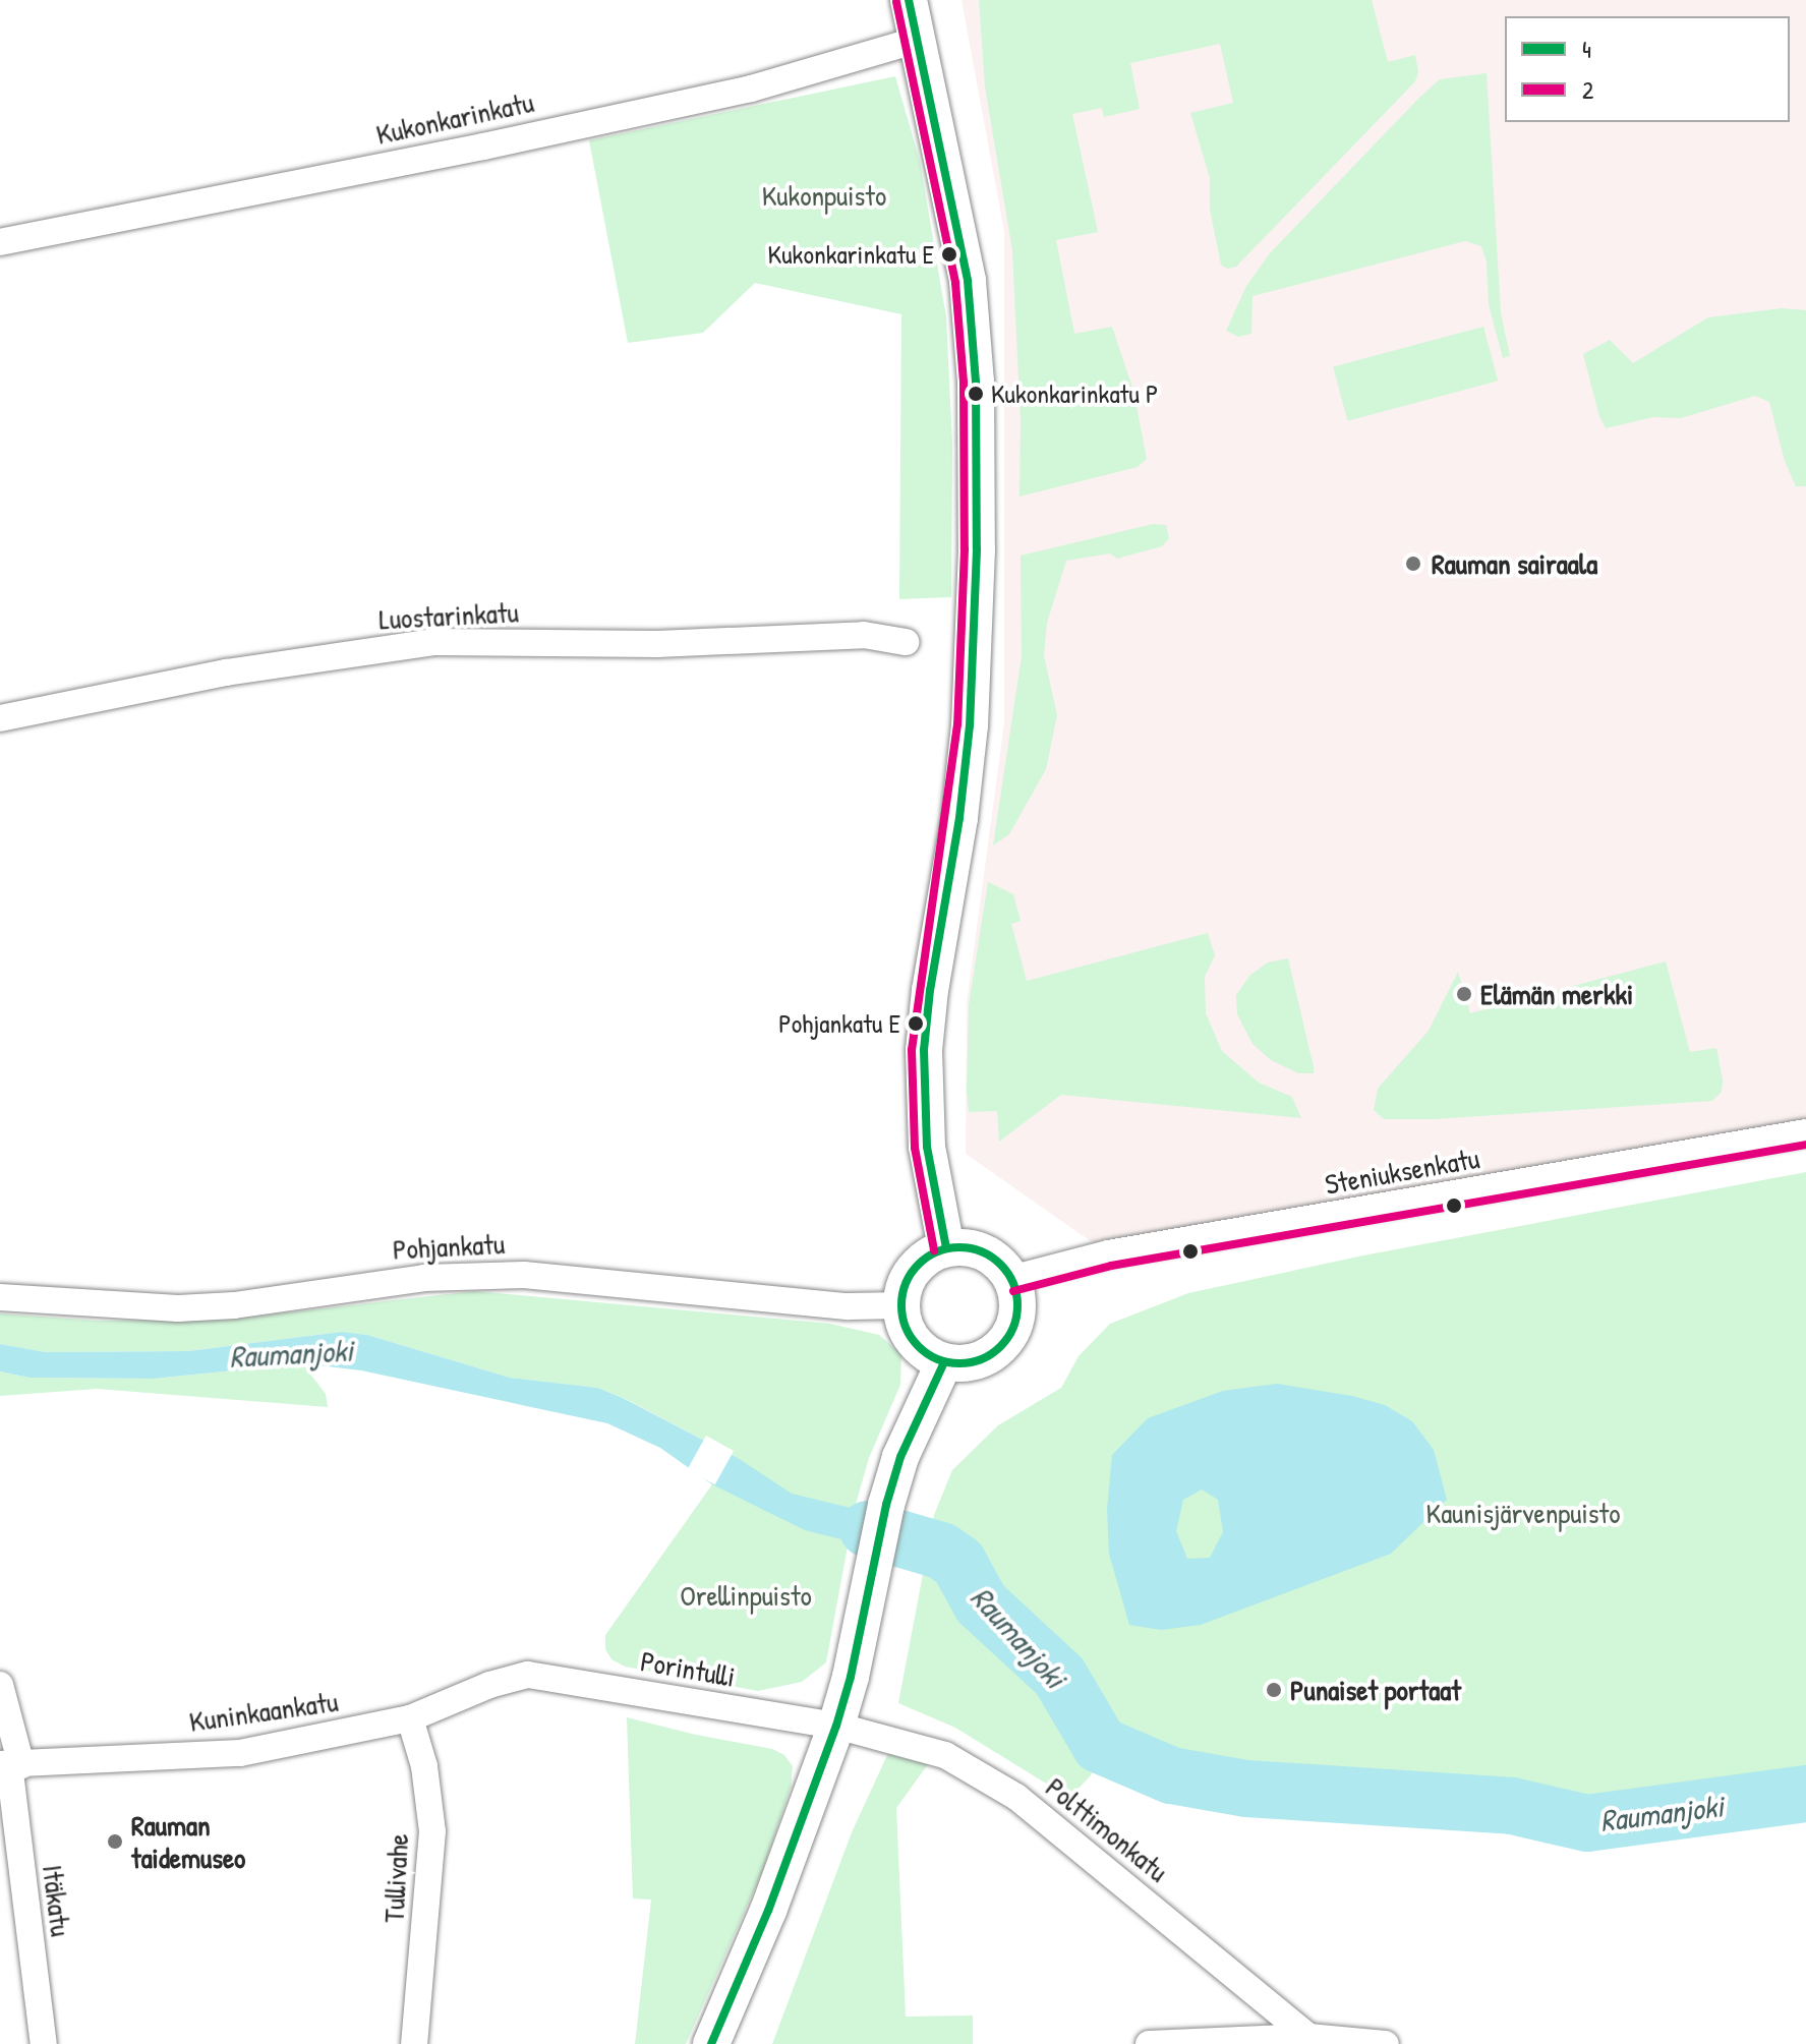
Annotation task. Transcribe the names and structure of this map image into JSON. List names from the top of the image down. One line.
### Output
{"streets":{"street":["Kukonkarinkatu","Luostarinkatu","Steniuksenkatu","Pohjankatu","Porintulli","Kuninkaankatu","Polttimonkatu","Tullivahe","Itäkatu"]},"crossings":[["Steniuksenkatu","Pohjankatu"],["Porintulli","Kuninkaankatu"],["Porintulli","Polttimonkatu"],["Kuninkaankatu","Tullivahe"],["Kuninkaankatu","Itäkatu"]],"water":["Raumanjoki"],"parks":["Kukonpuisto","Kaunisjärvenpuisto","Orellinpuisto"],"places":["Kukonkarinkatu E","Kukonkarinkatu P","Rauman sairaala","Elämän merkki","Pohjankatu E","Punaiset portaat","Rauman taidemuseo"],"lines":["transit line 4","transit line 2"],"legend":["4","2"]}
